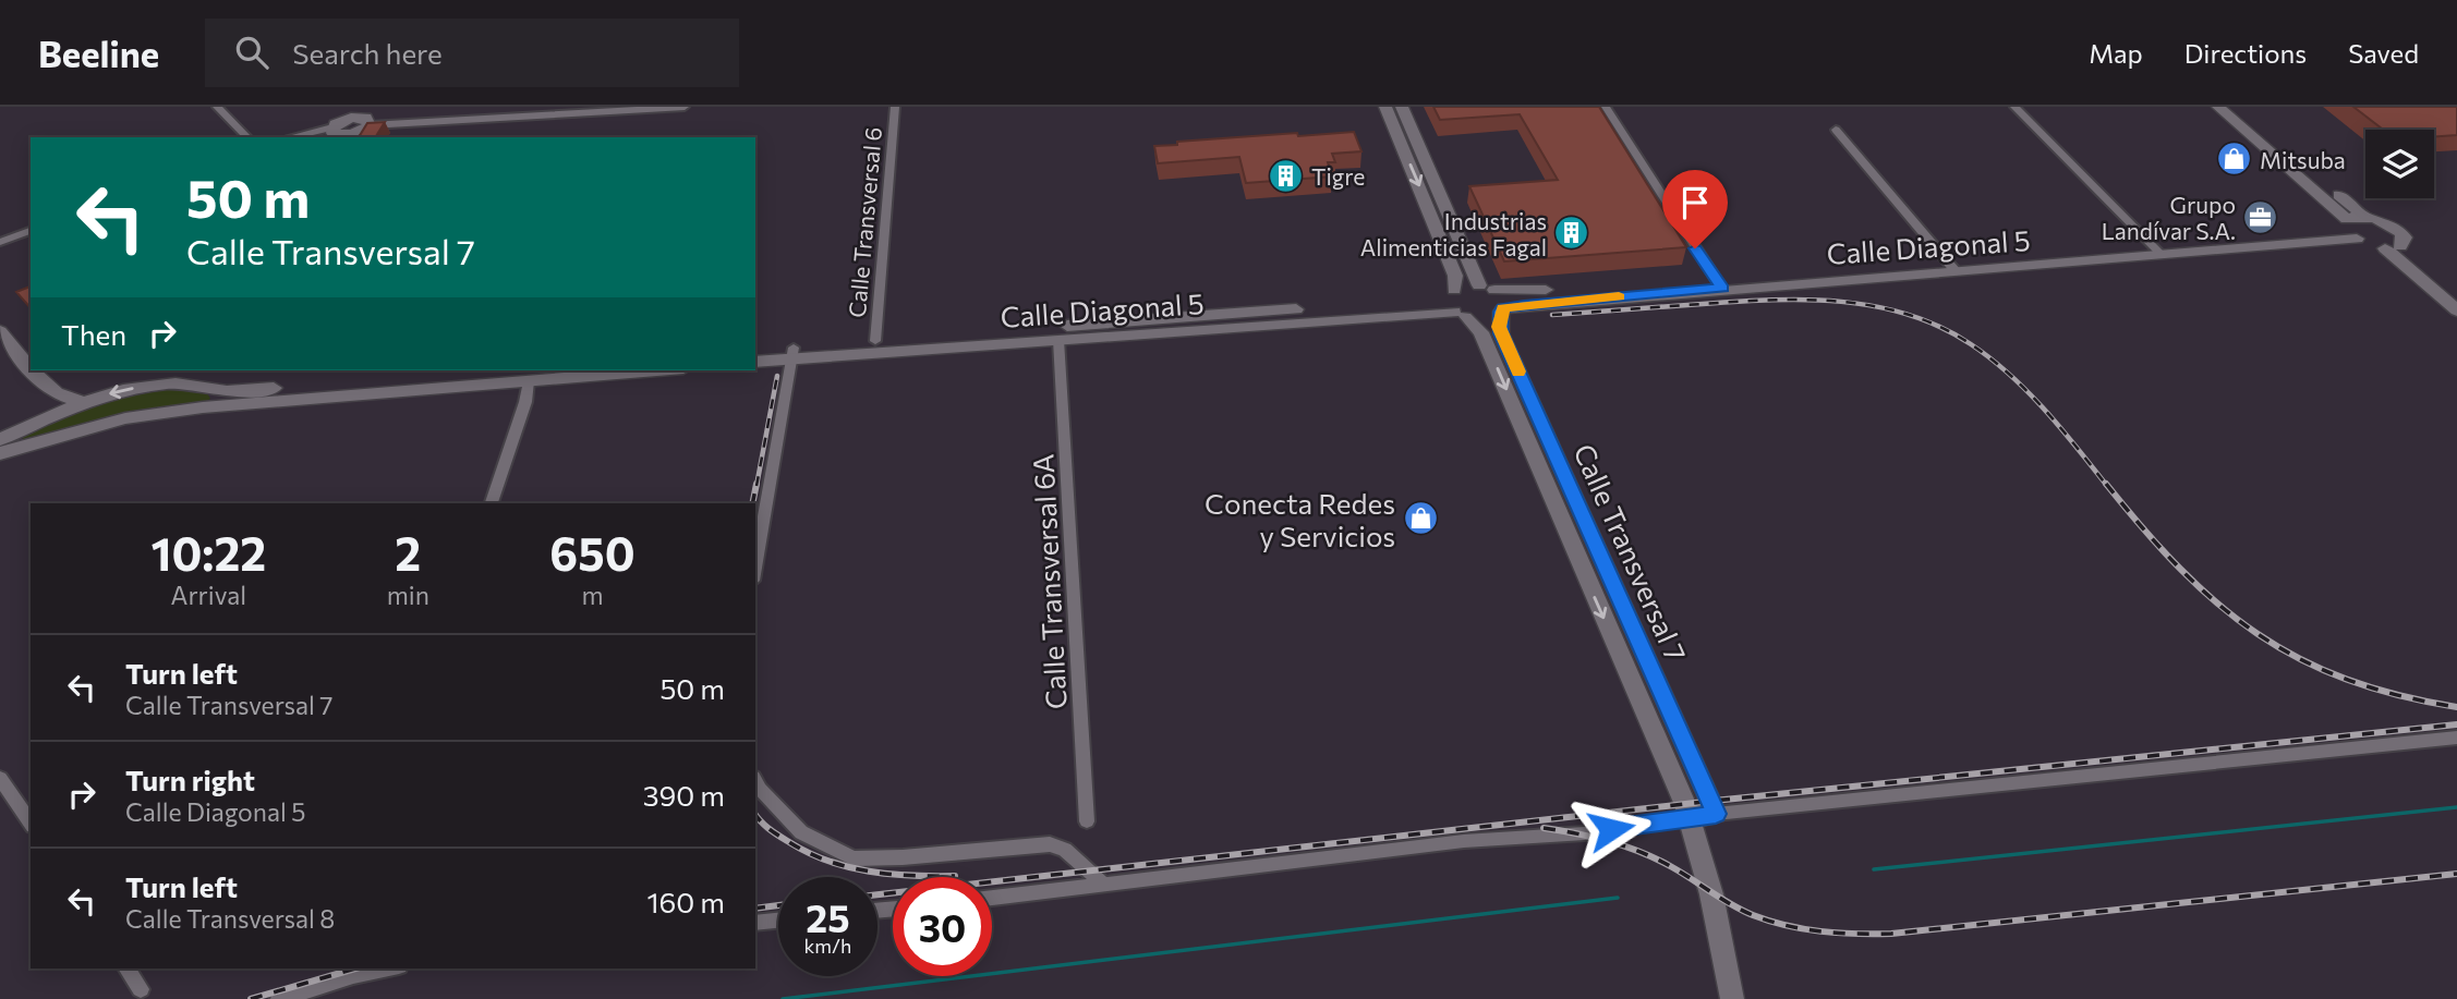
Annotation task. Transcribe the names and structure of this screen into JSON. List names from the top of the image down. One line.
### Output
{"streets":{"main road":["Calle Diagonal 5","Calle Transversal 7"],"street":["Calle Transversal 6","Calle Transversal 6A"]},"crossings":[["Calle Transversal 6","Calle Diagonal 5"],["Calle Diagonal 5","Calle Transversal 7"],["Calle Diagonal 5","Calle Transversal 6A"]],"places":{"shop":["Mitsuba","Conecta Redes y Servicios"],"building":["Tigre","Industrias Alimenticias Fagal"],"office":["Grupo Landívar S.A."]},"page":{"header":"Beeline","search":"Search here","nav":["Map","Directions","Saved"],"turn":["50 m","Calle Transversal 7"],"then":"Then","eta":["10:22","Arrival","2","min","650","m"],"list":[{"name":"Turn left","note":"Calle Transversal 7","value":"50 m"},{"name":"Turn right","note":"Calle Diagonal 5","value":"390 m"},{"name":"Turn left","note":"Calle Transversal 8","value":"160 m"}],"speed":"25 km/h","limit":"30"}}
